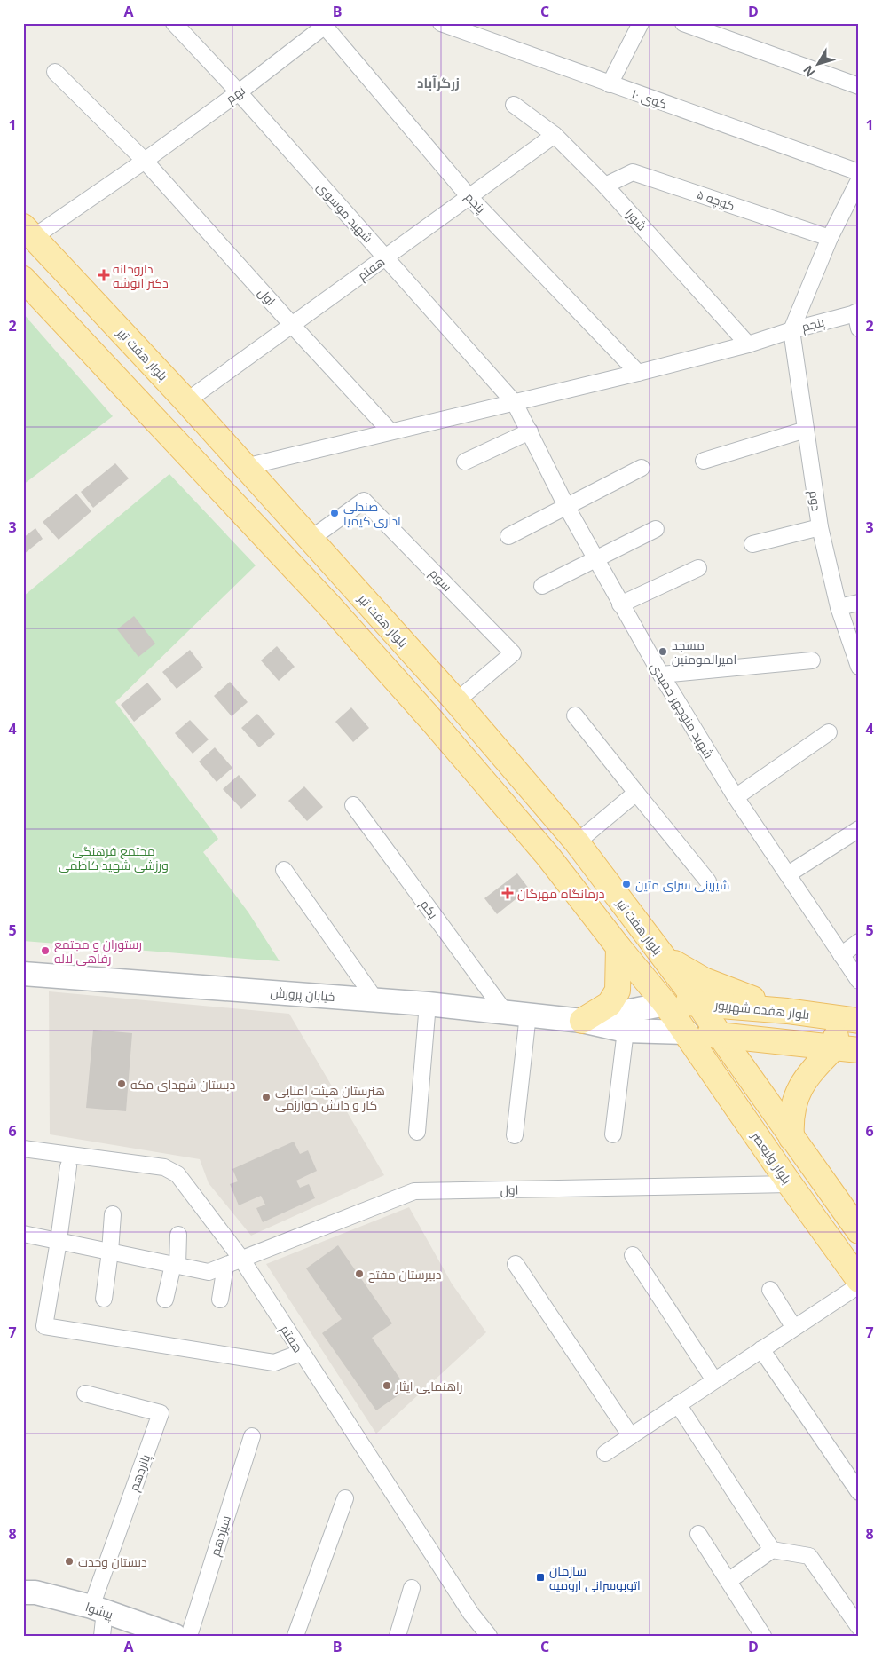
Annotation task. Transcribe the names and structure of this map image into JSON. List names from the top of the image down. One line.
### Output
{"streets":{"main road":["بلوار هفت تیر","بلوار هفده شهریور","بلوار ولیعصر"],"street":["نهم","کوی ۱۰","کوچه ۵","پنجم","شهید موسوی","شورا","هفتم","اول","دوم","سوم","شهبد منوچهر حمیدی","یکم","خیابان پرورش","پانزدهم","سیزدهم","پیشوا"]},"crossings":[["نهم","پنجم"],["نهم","شهید موسوی"],["نهم","اول"],["نهم","بلوار هفت تیر"],["کوچه ۵","شورا"],["پنجم","شهید موسوی"],["پنجم","شورا"],["پنجم","هفتم"],["پنجم","اول"],["پنجم","بلوار هفت تیر"],["پنجم","دوم"],["پنجم","شهبد منوچهر حمیدی"],["شهید موسوی","هفتم"],["شهید موسوی","شهبد منوچهر حمیدی"],["شورا","هفتم"],["هفتم","اول"],["هفتم","بلوار هفت تیر"],["اول","بلوار ولیعصر"],["بلوار هفت تیر","سوم"],["بلوار هفت تیر","بلوار هفده شهریور"],["یکم","خیابان پرورش"],["خیابان پرورش","بلوار هفده شهریور"],["خیابان پرورش","بلوار ولیعصر"],["پانزدهم","پیشوا"]],"districts":["زرگرآباد"],"parks":["مجتمع فرهنگی ورزشی شهید کاظمی"],"places":{"health":["داروخانه دکتر انوشه","درمانگاه مهرگان"],"other":["صندلی اداری کیمیا","مسجد امیرالمومنین","شیرینی سرای متین","رستوران و مجتمع رفاهی لاله","دبستان شهدای مکه","هنرستان هیئت امنایی کار و دانش خوارزمی","دبیرستان مفتح","راهنمایی ایثار","دبستان وحدت"],"transit":["سازمان اتوبوسرانی ارومیه"]},"north":"bottom left","grid":{"columns":["A","B","C","D"],"rows":["1","2","3","4","5","6","7","8"]}}
